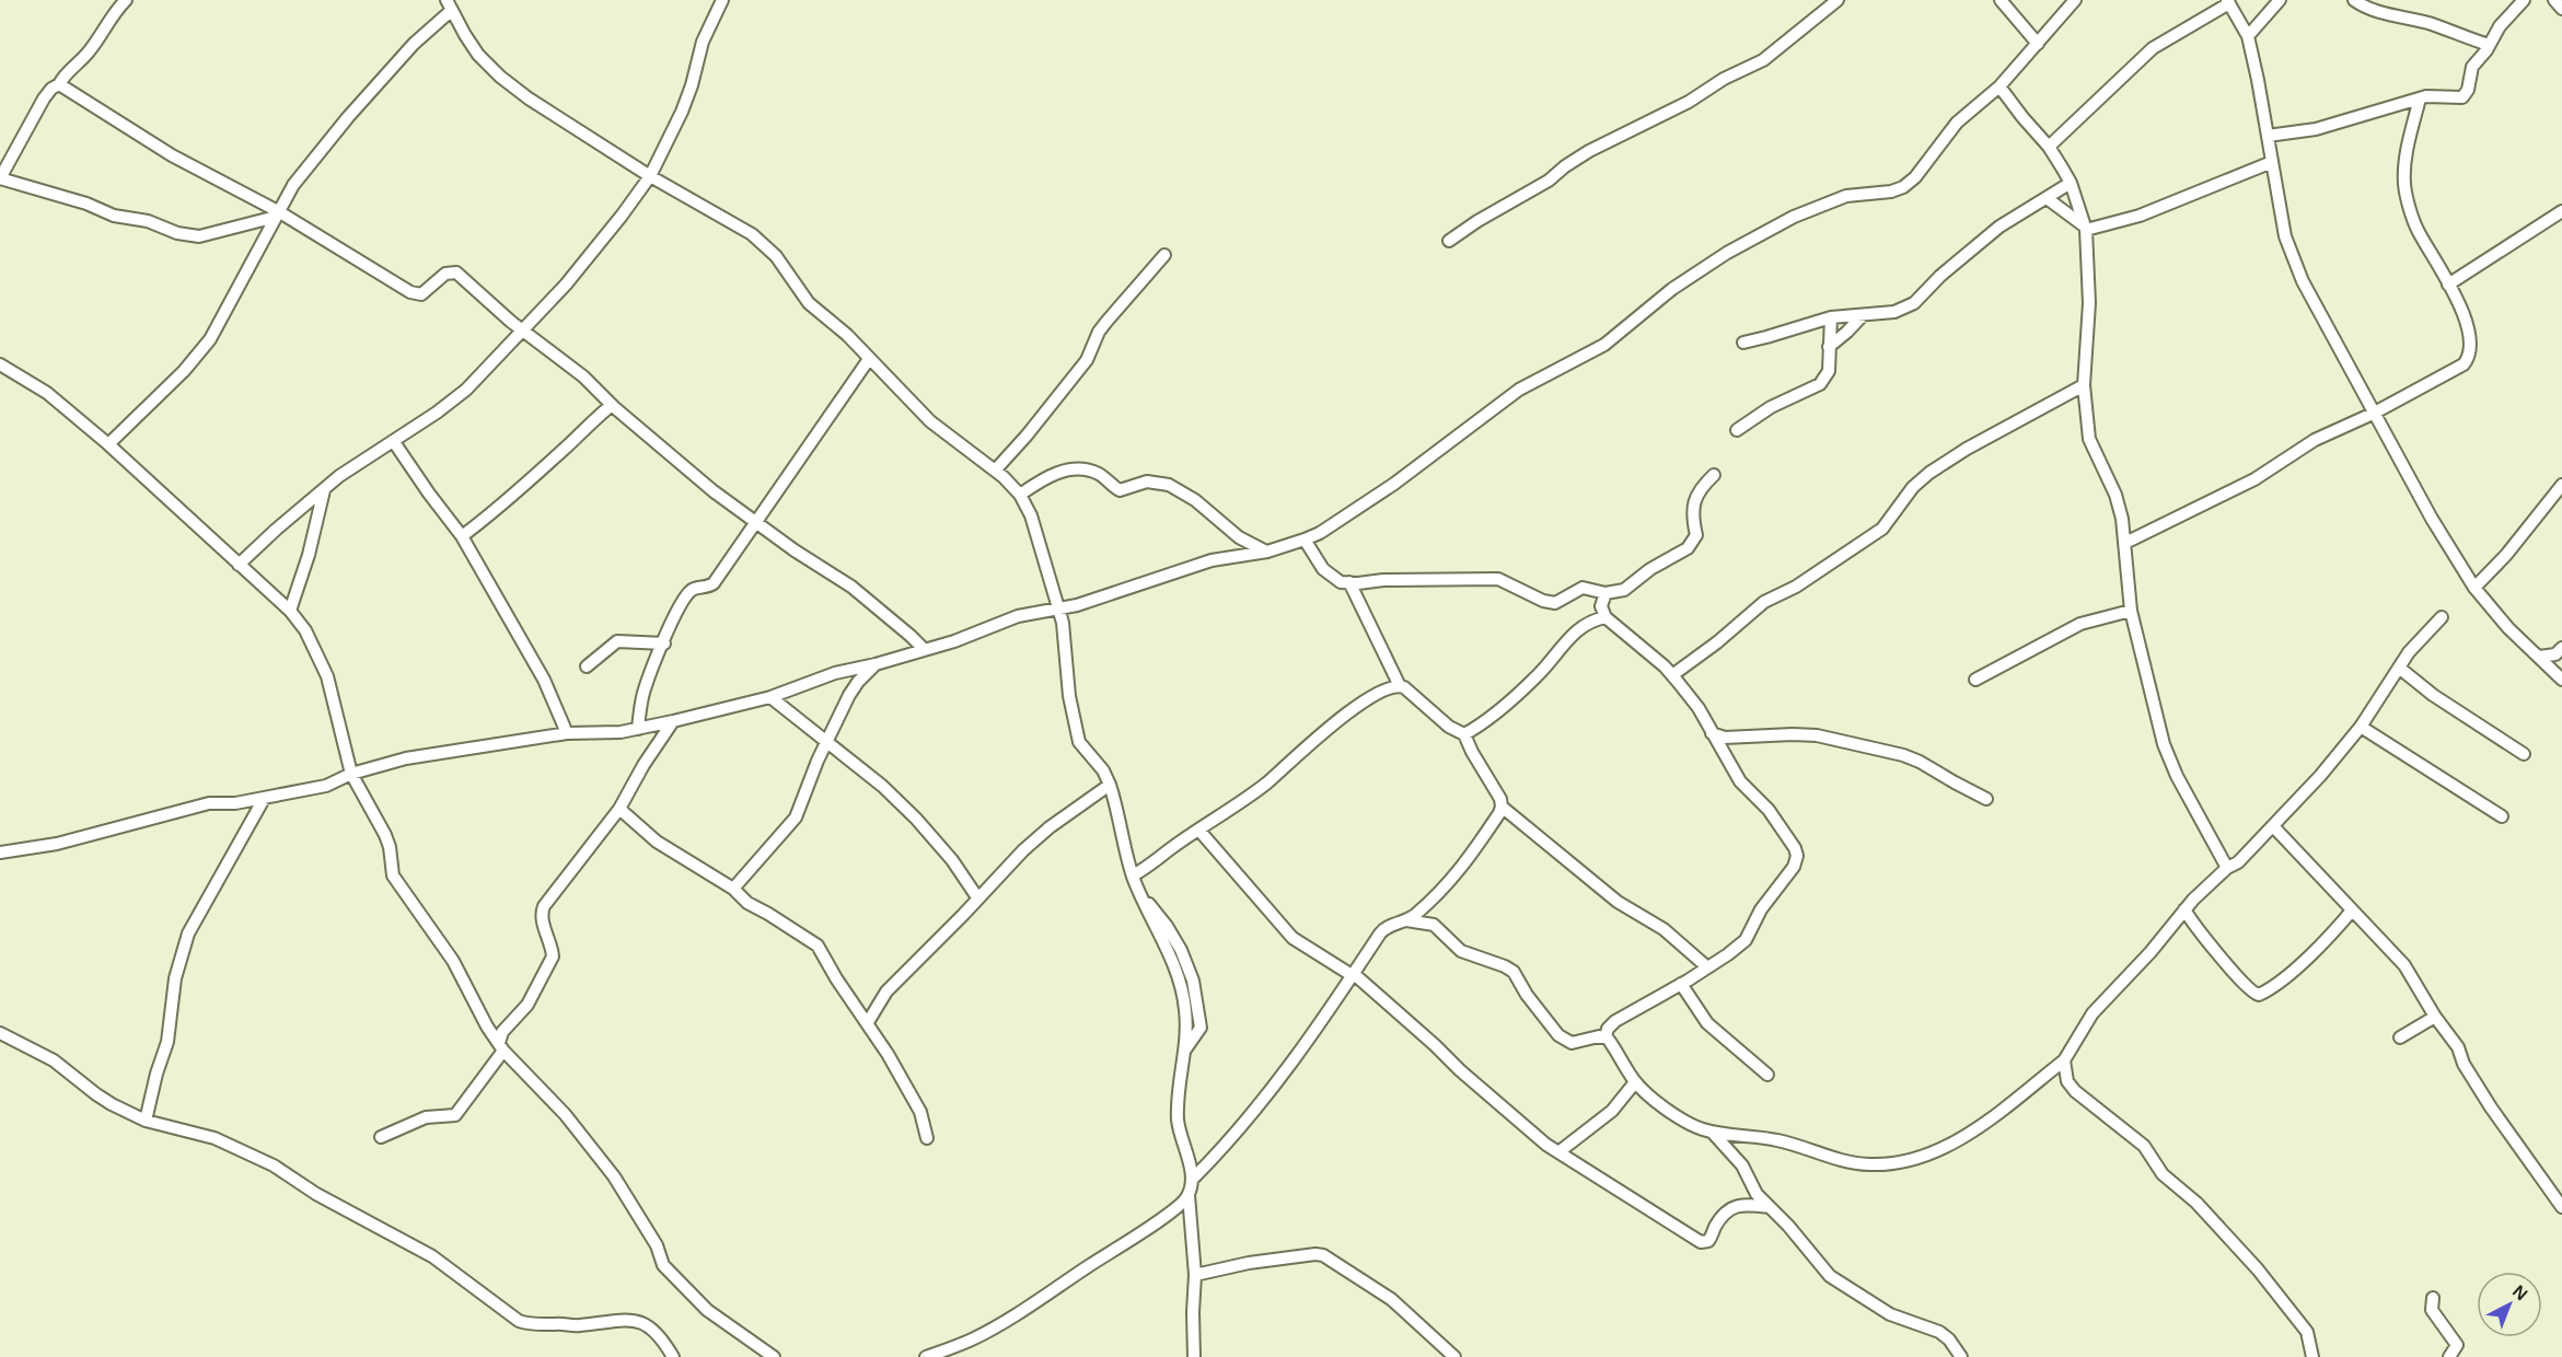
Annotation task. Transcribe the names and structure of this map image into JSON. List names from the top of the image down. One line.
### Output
{"north":"top right"}
